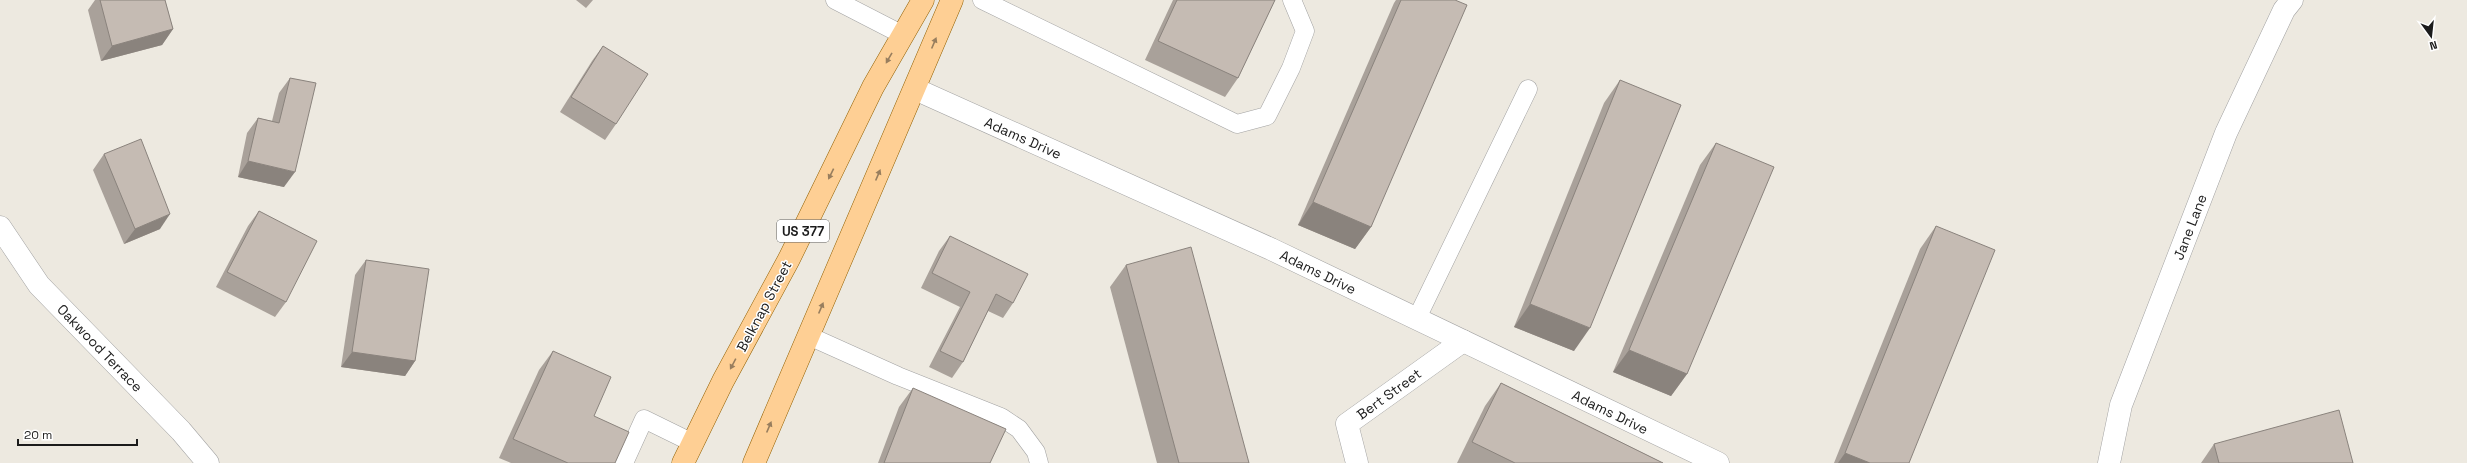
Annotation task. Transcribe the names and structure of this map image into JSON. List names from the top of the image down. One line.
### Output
{"streets":{"main road":["US 377","Belknap Street"],"street":["Adams Drive","Jane Lane","Oakwood Terrace","Bert Street"]},"crossings":[["Adams Drive","US 377"],["Adams Drive","Bert Street"]],"scale_bar":"20 m","north":"bottom"}
